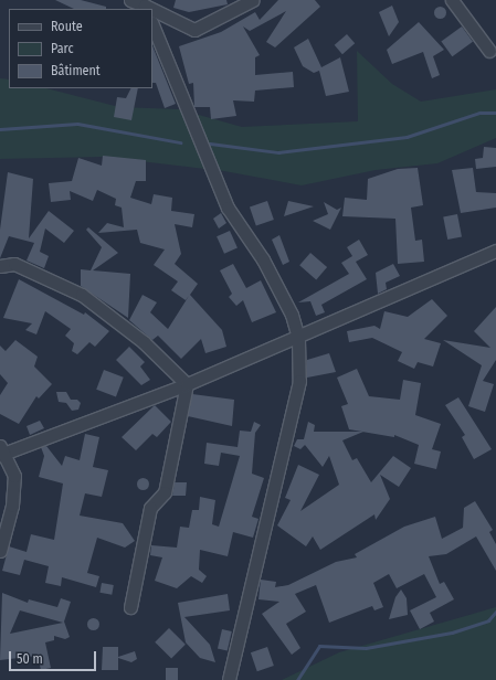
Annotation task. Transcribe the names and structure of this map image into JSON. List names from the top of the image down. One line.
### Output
{"legend":["Route","Parc","Bâtiment"],"scale_bar":"50 m"}
